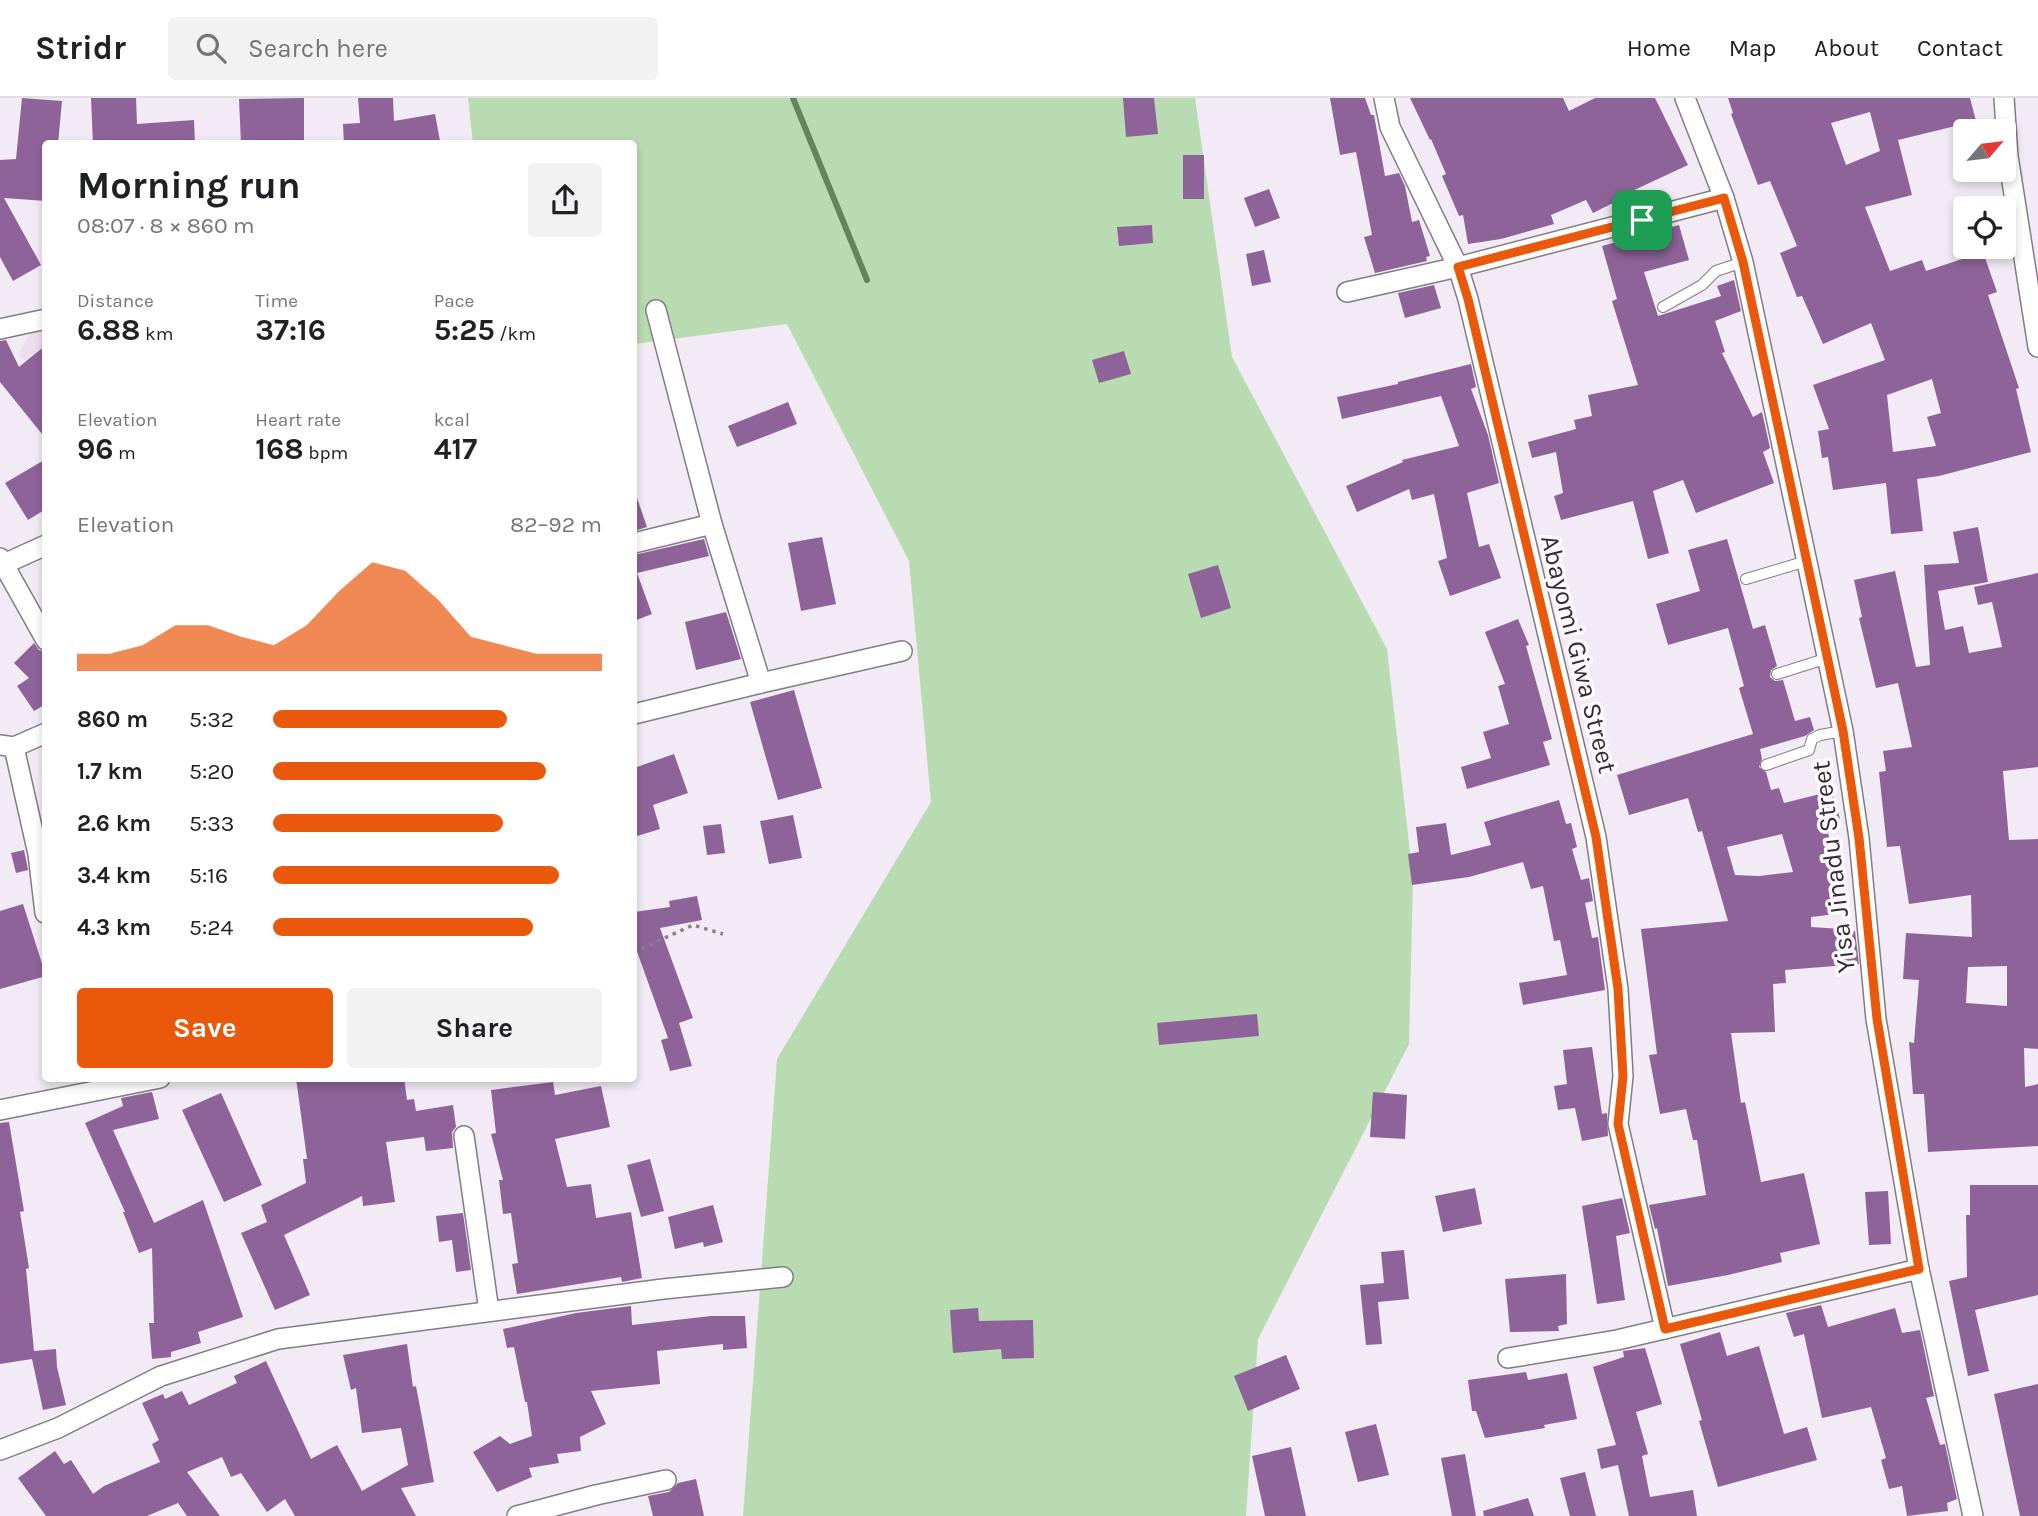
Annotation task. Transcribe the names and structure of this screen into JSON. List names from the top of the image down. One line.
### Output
{"streets":{"street":["Abayomi Giwa Street","Yisa Jinadu Street"]},"north":"top right","page":{"header":"Stridr","search":"Search here","nav":["Home","Map","About","Contact"],"heading":["Morning run","08:07 · 8 × 860 m"],"stats":[["Distance","6.88 km"],["Time","37:16"],["Pace","5:25 /km"],["Elevation","96 m"],["Heart rate","168 bpm"],["kcal","417"]],"chart":["Elevation","82–92 m"],"list":[{"name":"860 m","note":"5:32"},{"name":"1.7 km","note":"5:20"},{"name":"2.6 km","note":"5:33"},{"name":"3.4 km","note":"5:16"},{"name":"4.3 km","note":"5:24"}],"buttons":["Save","Share"]}}
